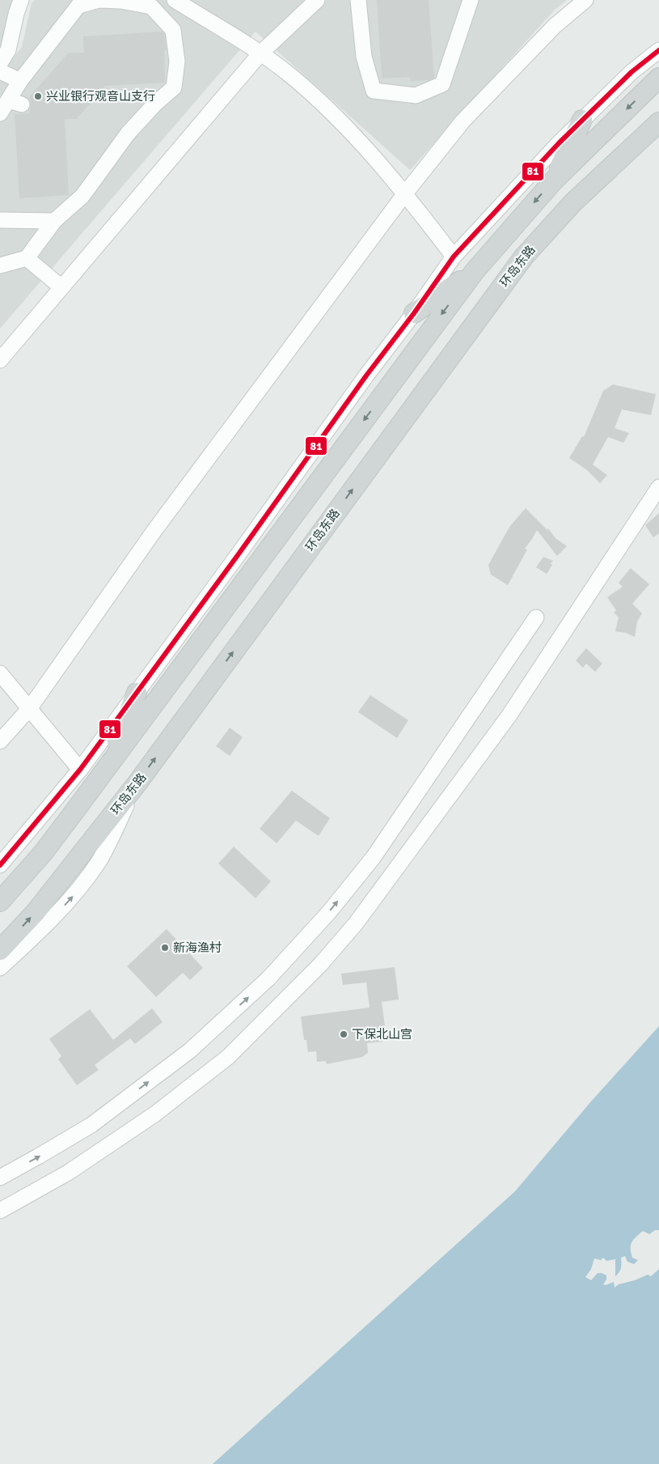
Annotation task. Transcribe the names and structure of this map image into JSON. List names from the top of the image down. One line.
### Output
{"streets":{"main road":["环岛东路"]},"places":["兴业银行观音山支行","新海渔村","下保北山宫"],"lines":["transit line 81"]}
